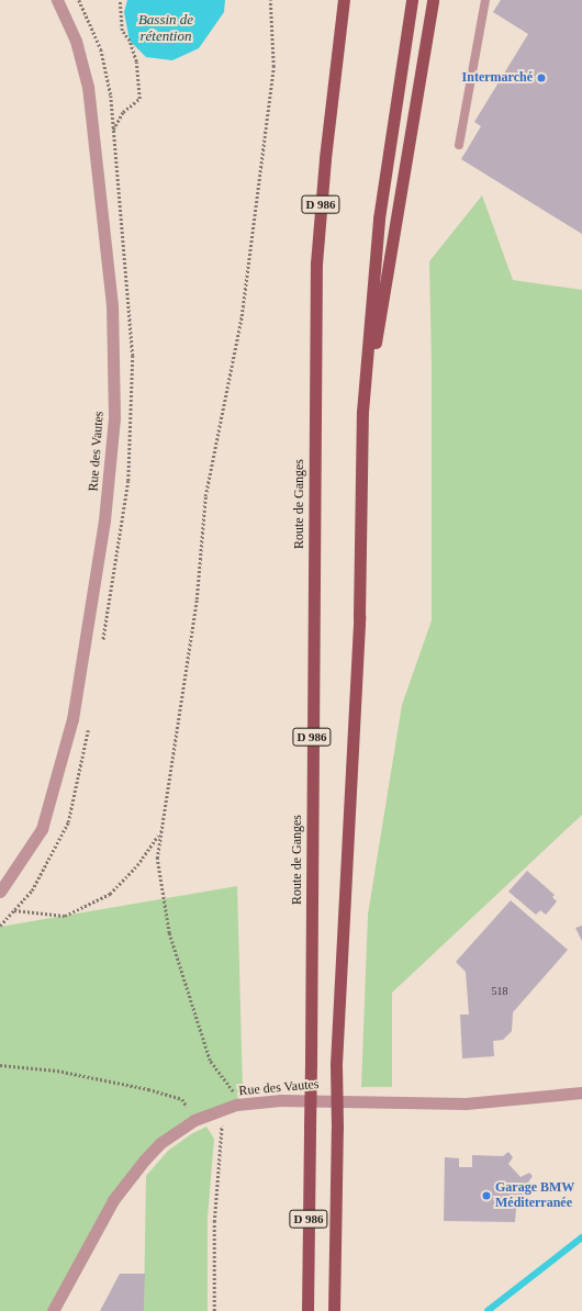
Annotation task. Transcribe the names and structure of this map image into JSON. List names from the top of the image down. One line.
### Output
{"streets":{"main road":["D 986","Route de Ganges"],"street":["Rue des Vautes"]},"water":["Bassin de rétention"],"places":["Intermarché","Garage BMW Méditerranée"],"house_numbers":["518"]}
